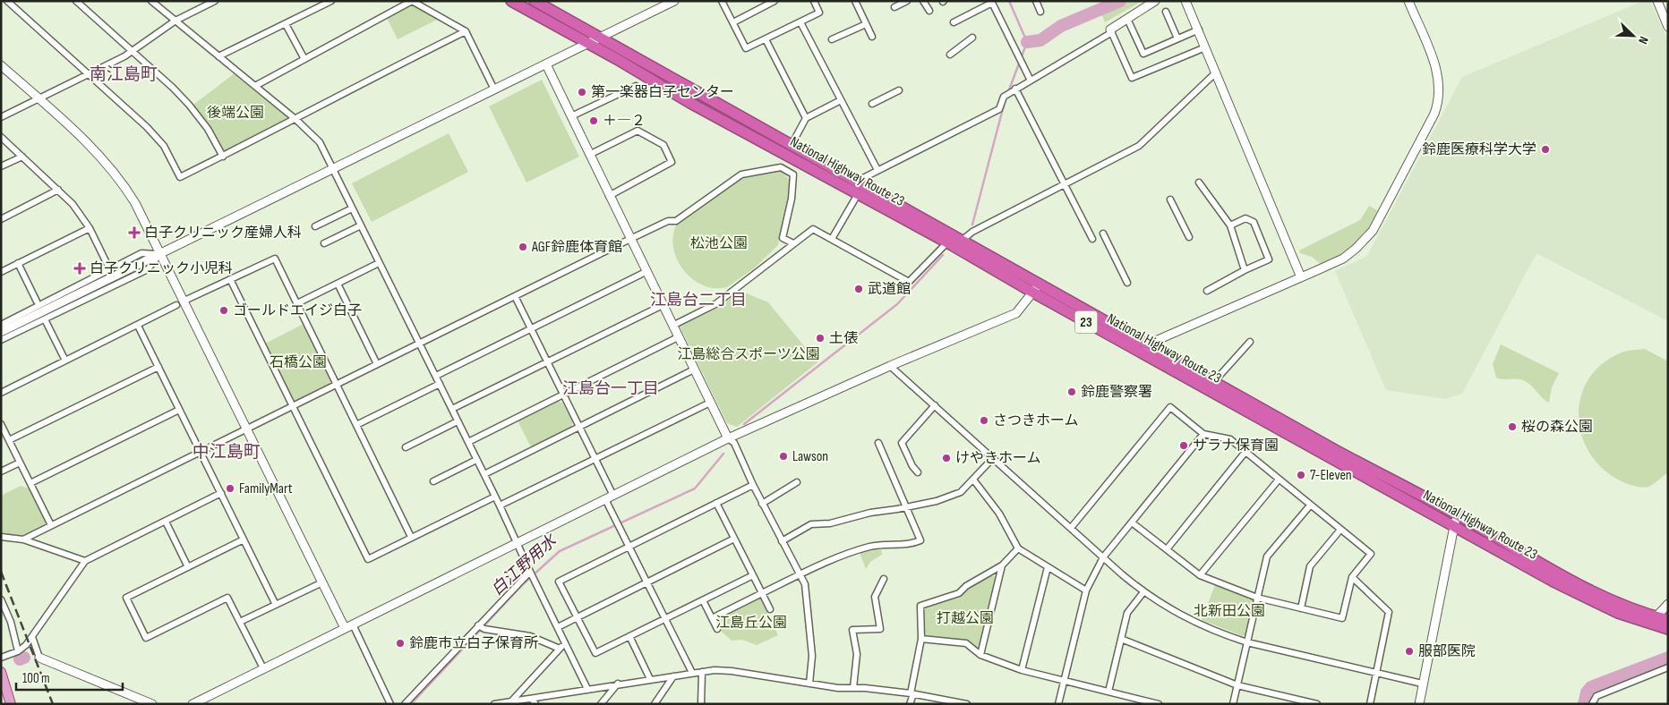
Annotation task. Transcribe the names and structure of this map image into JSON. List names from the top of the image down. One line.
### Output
{"streets":{"highway":["National Highway Route 23","23"]},"districts":["南江島町","江島台二丁目","江島台一丁目","中江島町"],"water":["白江野用水"],"parks":["後端公園","松池公園","江島総合スポーツ公園","石橋公園","北新田公園","打越公園","江島丘公園"],"places":{"other":["第一楽器白子センター","＋―２","鈴鹿医療科学大学","AGF鈴鹿体育館","武道館","ゴールドエイジ白子","土俵","鈴鹿警察署","さつきホーム","桜の森公園","サラナ保育園","Lawson","けやきホーム","7-Eleven","FamilyMart","鈴鹿市立白子保育所","服部医院"],"health":["白子クリニック産婦人科","白子クリニック小児科"]},"scale_bar":"100 m","north":"bottom right"}
